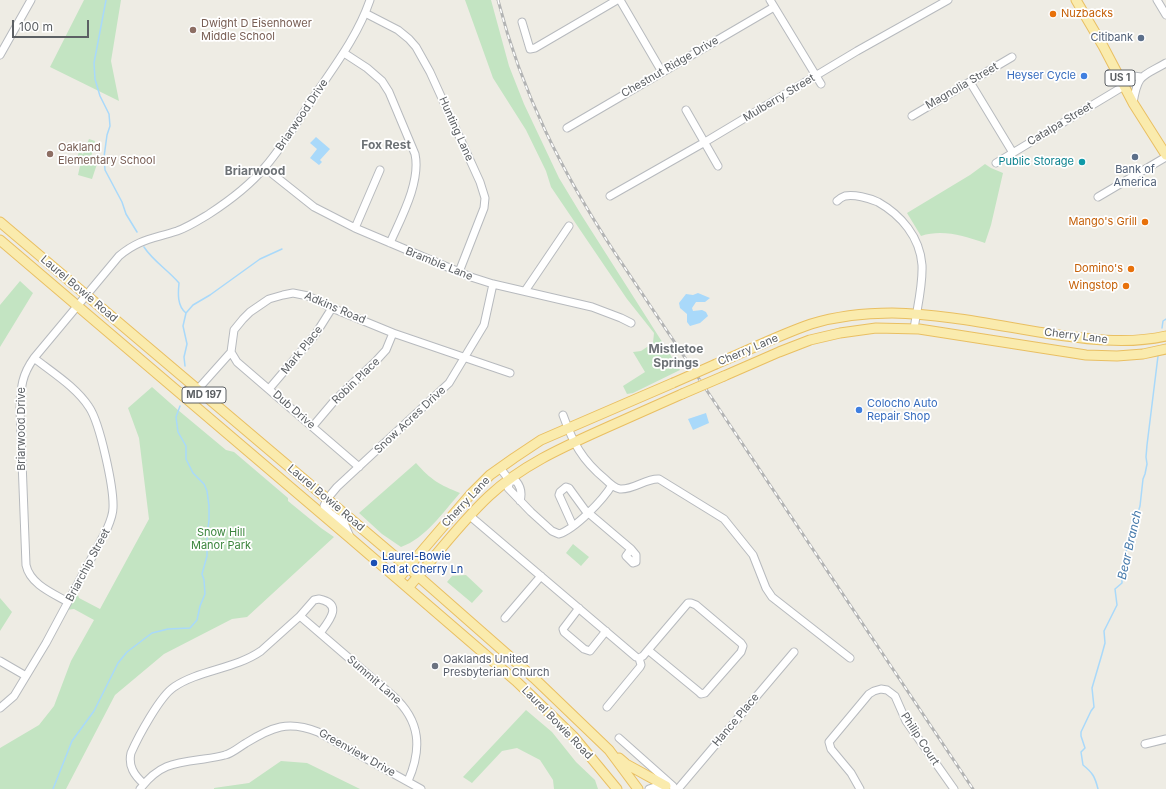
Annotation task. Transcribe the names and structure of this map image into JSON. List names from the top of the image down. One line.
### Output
{"streets":{"main road":["US 1","Laurel Bowie Road","Cherry Lane","MD 197"],"street":["Chestnut Ridge Drive","Magnolia Street","Mulberry Street","Briarwood Drive","Catalpa Street","Hunting Lane","Bramble Lane","Adkins Road","Mark Place","Robin Place","Dub Drive","Snow Acres Drive","Briarchip Street","Summit Lane","Hance Place","Philip Court","Greenview Drive"]},"crossings":[["US 1","Catalpa Street"],["Briarwood Drive","Hunting Lane"],["Briarwood Drive","Bramble Lane"],["Briarwood Drive","Laurel Bowie Road"],["Briarwood Drive","Briarchip Street"],["Hunting Lane","Bramble Lane"],["Bramble Lane","Snow Acres Drive"],["Laurel Bowie Road","Cherry Lane"],["Laurel Bowie Road","Snow Acres Drive"],["Adkins Road","Mark Place"],["Adkins Road","Robin Place"],["Adkins Road","Dub Drive"],["Adkins Road","Snow Acres Drive"],["Mark Place","Dub Drive"],["Robin Place","Dub Drive"],["Dub Drive","Snow Acres Drive"],["Summit Lane","Greenview Drive"]],"districts":["Fox Rest","Briarwood","Mistletoe Springs"],"water":["Bear Branch"],"parks":["Snow Hill Manor Park"],"places":["Nuzbacks","Dwight D Eisenhower Middle School","Citibank","Heyser Cycle","Oakland Elementary School","Bank of America","Public Storage","Mango's Grill","Domino's","Wingstop","Colocho Auto Repair Shop","Laurel-Bowie Rd at Cherry Ln","Oaklands United Presbyterian Church"],"scale_bar":"100 m"}
